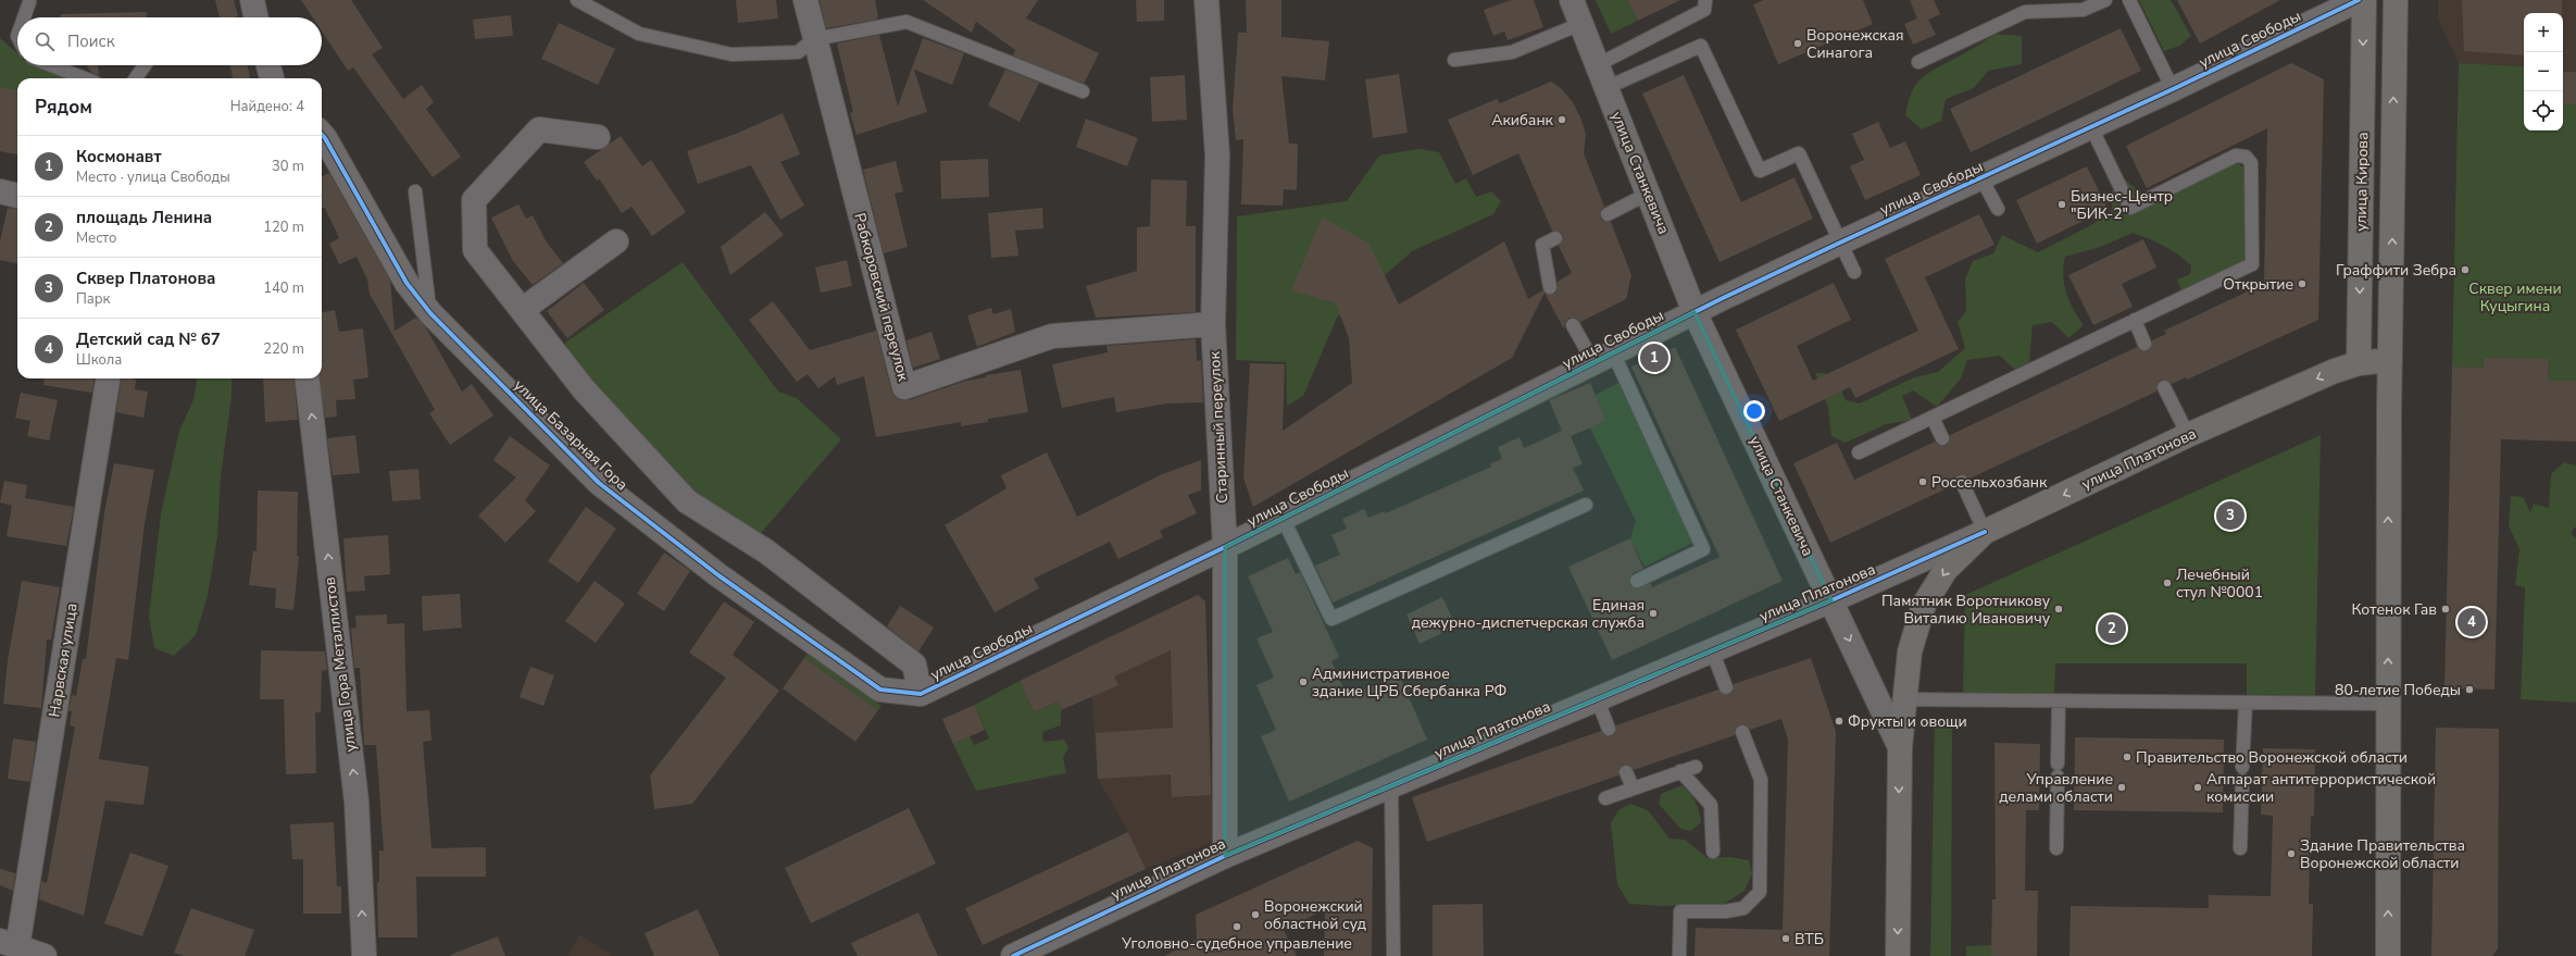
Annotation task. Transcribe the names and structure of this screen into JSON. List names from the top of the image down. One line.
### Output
{"streets":{"main road":["улица Кирова","улица Платонова"],"street":["улица Свободы","улица Станкевича","Рабкоровский переулок","Старинный переулок","улица Базарная Гора","Нарвская улица","улица Гора Металлистов"]},"crossings":[["улица Свободы","улица Станкевича"],["улица Свободы","Старинный переулок"],["улица Свободы","улица Базарная Гора"],["улица Станкевича","улица Платонова"],["улица Кирова","улица Платонова"],["Рабкоровский переулок","Старинный переулок"],["Старинный переулок","улица Платонова"]],"one_way":["улица Гора Металлистов"],"parks":["Сквер имени Куцыгина"],"places":["Воронежская Синагога","Акибанк","Бизнес-Центр \"БИК-2\"","Граффити Зебра","Открытие","Россельхозбанк","Лечебный стул №0001","Памятник Воротникову Виталию Ивановичу","Котенок Гав","Единая дежурно-диспетчерская служба","Административное здание ЦРБ Сбербанка РФ","80-летие Победы","Фрукты и овощи","Правительство Воронежской области","Управление делами области","Аппарат антитеррористической комиссии","Здание Правительства Воронежской области","Воронежский областной суд","Уголовно-судебное управление","ВТБ"],"page":{"map_buttons":["+","−"],"search":"Поиск","heading":["Рядом","Найдено: 4"],"list":[{"mark":"1","name":"Космонавт","note":"Место · улица Свободы","value":"30 m"},{"mark":"2","name":"площадь Ленина","note":"Место","value":"120 m"},{"mark":"3","name":"Сквер Платонова","note":"Парк","value":"140 m"},{"mark":"4","name":"Детский сад № 67","note":"Школа","value":"220 m"}],"pins":["1","3","4","2"]}}
